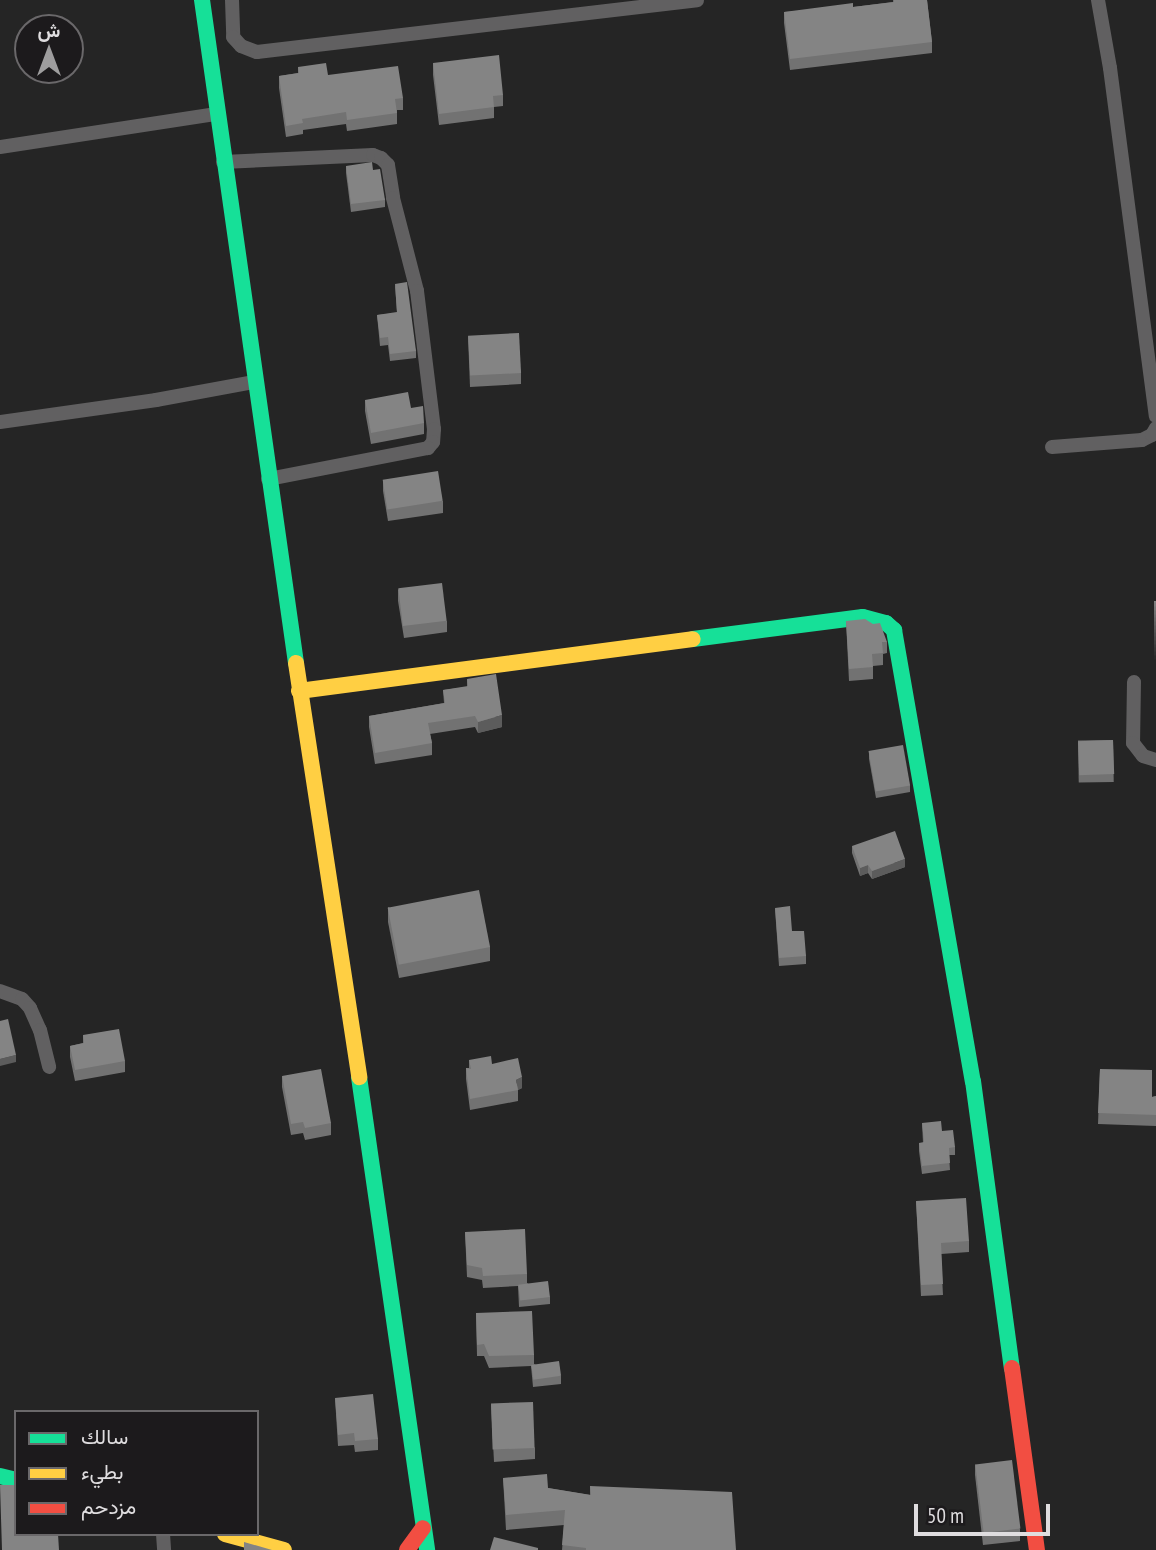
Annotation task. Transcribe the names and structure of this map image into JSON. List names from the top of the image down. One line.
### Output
{"legend":["سالك","بطيء","مزدحم"],"scale_bar":"50 m","north":"top"}
